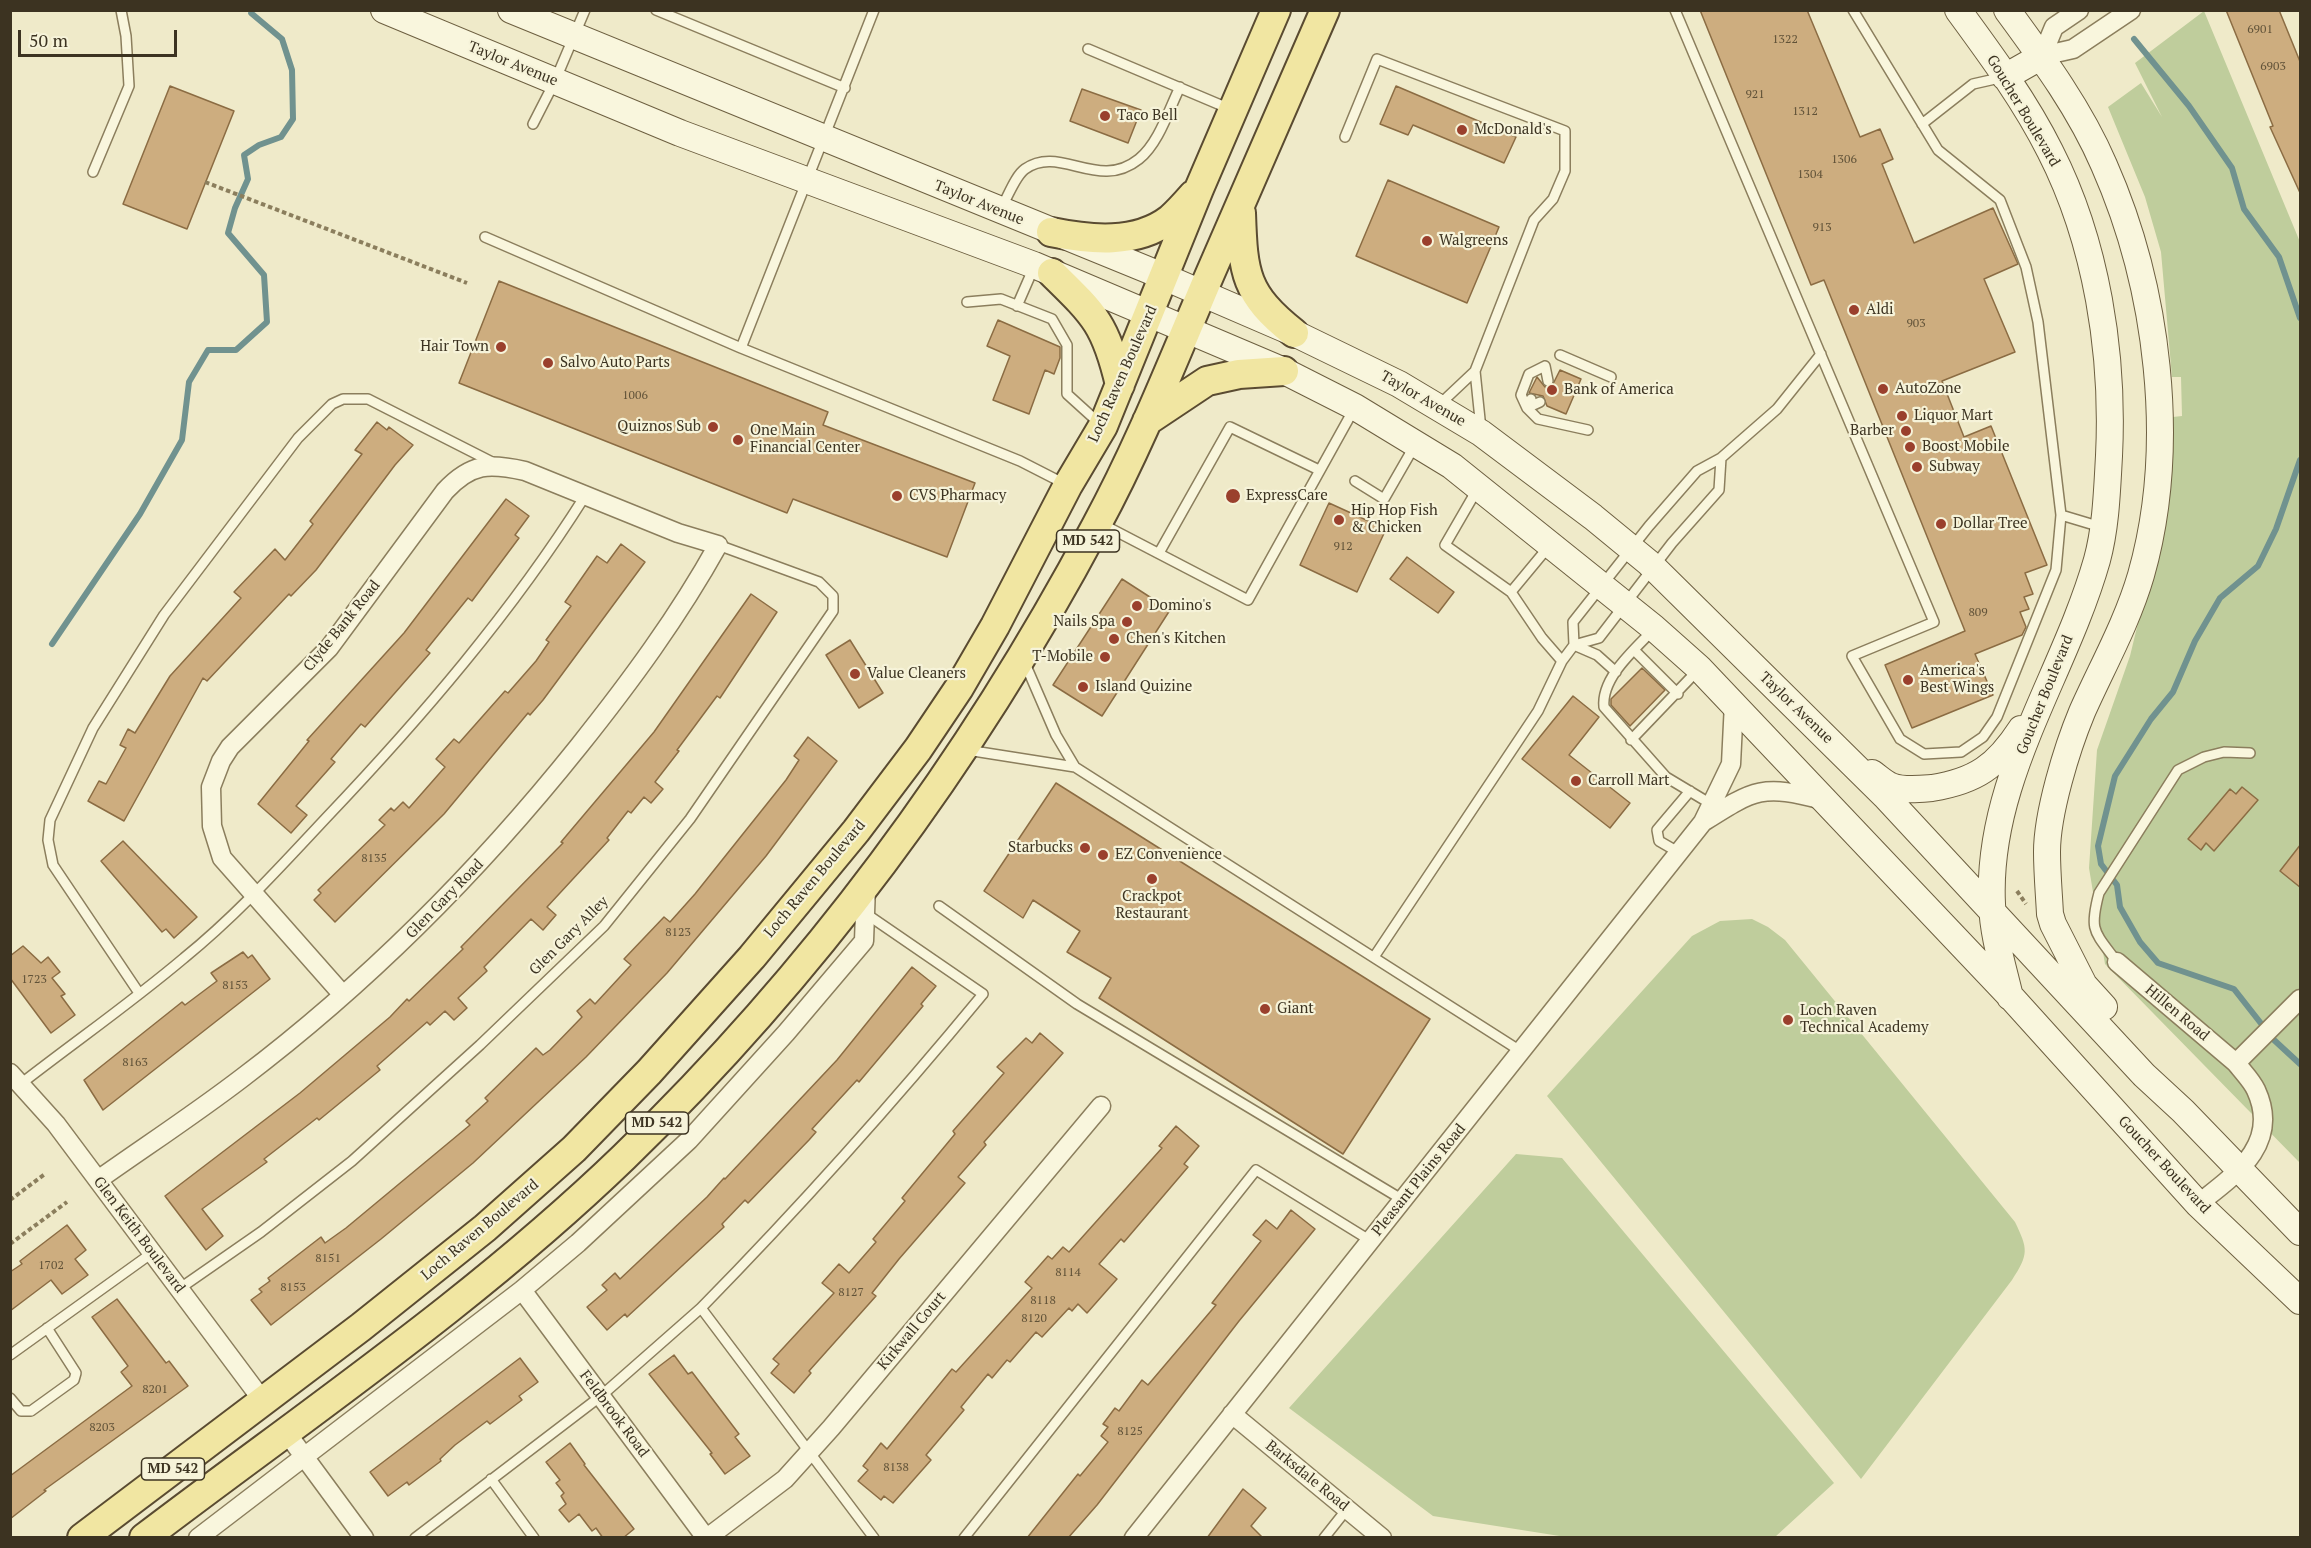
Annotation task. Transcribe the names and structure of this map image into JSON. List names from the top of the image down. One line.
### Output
{"streets":{"main road":["Taylor Avenue","Goucher Boulevard","Loch Raven Boulevard","MD 542"],"street":["Clyde Bank Road","Glen Gary Road","Hillen Road","Pleasant Plains Road","Glen Keith Boulevard","Kirkwall Court","Feldbrook Road","Barksdale Road"],"lane":["Glen Gary Alley"]},"crossings":[["Taylor Avenue","Goucher Boulevard"],["Taylor Avenue","Loch Raven Boulevard"],["Taylor Avenue","MD 542"],["Taylor Avenue","Pleasant Plains Road"],["Goucher Boulevard","Hillen Road"],["Loch Raven Boulevard","Glen Keith Boulevard"],["Clyde Bank Road","Glen Gary Road"],["Clyde Bank Road","Glen Gary Alley"],["Glen Gary Road","Glen Gary Alley"],["Glen Gary Road","Glen Keith Boulevard"],["Glen Gary Alley","Glen Keith Boulevard"],["Pleasant Plains Road","Barksdale Road"],["Kirkwall Court","Feldbrook Road"]],"places":["Taco Bell","McDonald's","Walgreens","Aldi","Hair Town","Salvo Auto Parts","AutoZone","Bank of America","Liquor Mart","Quiznos Sub","Barber","One Main Financial Center","Boost Mobile","Subway","CVS Pharmacy","ExpressCare","Hip Hop Fish & Chicken","Dollar Tree","Domino's","Nails Spa","Chen's Kitchen","T-Mobile","Value Cleaners","America's Best Wings","Island Quizine","Carroll Mart","Starbucks","EZ Convenience","Crackpot Restaurant","Giant","Loch Raven Technical Academy"],"house_numbers":["6901","1322","6903","921","1312","1306","1304","913","903","1006","912","809","8135","8123","1723","8153","8163","8151","1702","8114","8153","8127","8118","8120","8201","8203","8125","8138"],"scale_bar":"50 m"}
